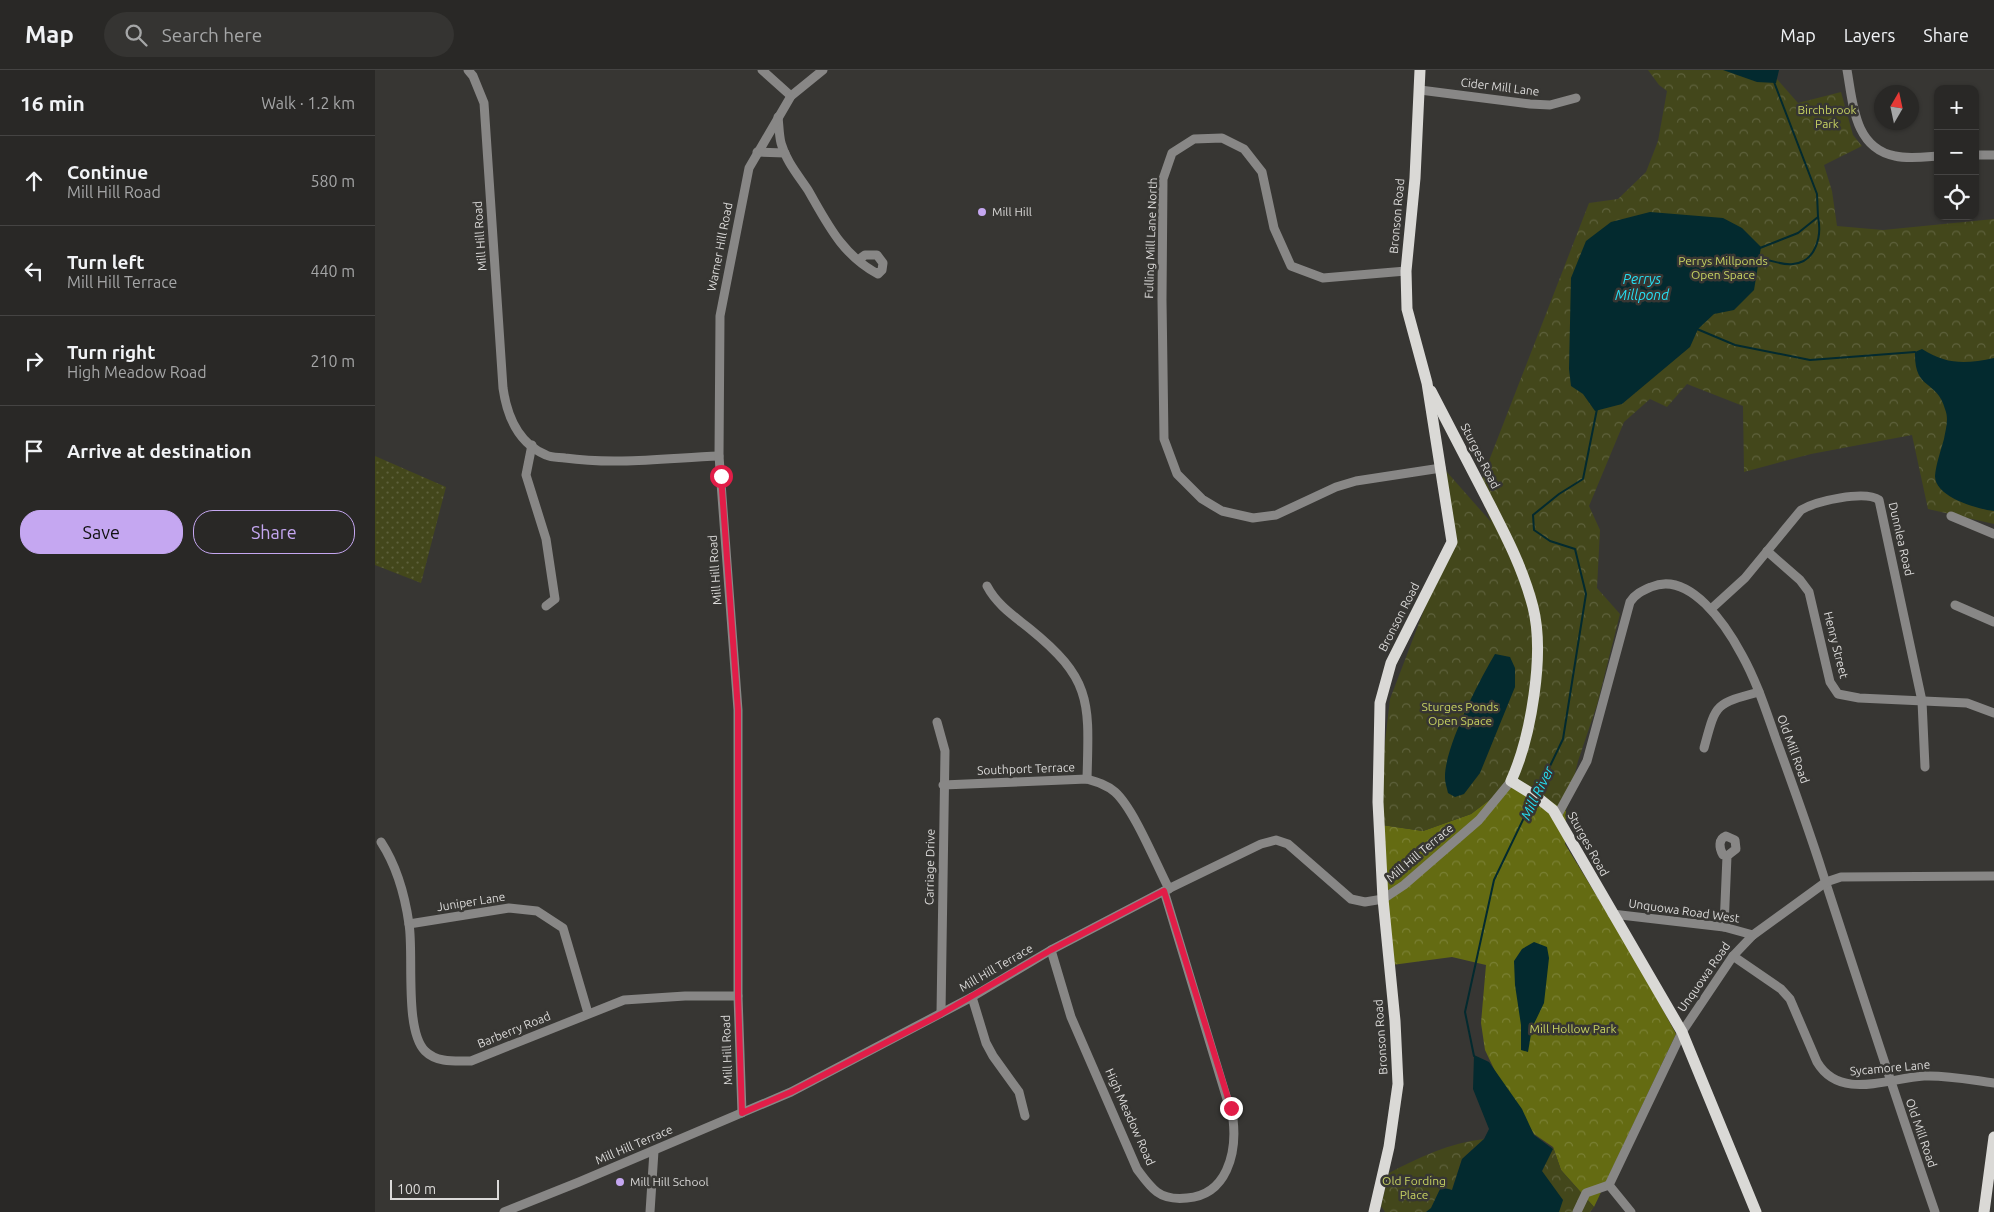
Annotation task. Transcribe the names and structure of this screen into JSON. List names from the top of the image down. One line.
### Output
{"streets":{"main road":["Bronson Road","Sturges Road"],"street":["Cider Mill Lane","Mill Hill Road","Fulling Mill Lane North","Warner Hill Road","Dunnlea Road","Henry Street","Old Mill Road","Southport Terrace","Mill Hill Terrace","Carriage Drive","Juniper Lane","Unquowa Road West","Unquowa Road","Barberry Road","Sycamore Lane","High Meadow Road"]},"crossings":[["Cider Mill Lane","Bronson Road"],["Bronson Road","Fulling Mill Lane North"],["Bronson Road","Sturges Road"],["Bronson Road","Mill Hill Terrace"],["Mill Hill Road","Warner Hill Road"],["Mill Hill Road","Mill Hill Terrace"],["Mill Hill Road","Barberry Road"],["Sturges Road","Old Mill Road"],["Sturges Road","Mill Hill Terrace"],["Sturges Road","Unquowa Road West"],["Sturges Road","Unquowa Road"],["Dunnlea Road","Henry Street"],["Dunnlea Road","Old Mill Road"],["Old Mill Road","Unquowa Road"],["Old Mill Road","Sycamore Lane"],["Southport Terrace","Carriage Drive"],["Southport Terrace","High Meadow Road"],["Mill Hill Terrace","Carriage Drive"],["Mill Hill Terrace","High Meadow Road"],["Juniper Lane","Barberry Road"],["Unquowa Road West","Unquowa Road"],["Unquowa Road","Sycamore Lane"]],"water":["Perrys Millpond","Mill River"],"parks":["Birchbrook Park","Perrys Millponds Open Space","Sturges Ponds Open Space","Mill Hollow Park","Old Fording Place"],"places":["Mill Hill","Mill Hill School"],"scale_bar":"100 m","north":"top","page":{"header":"Map","search":"Search here","nav":["Map","Layers","Share"],"heading":["16 min","Walk · 1.2 km"],"map_buttons":["+","−"],"list":[["Continue","Mill Hill Road","580 m"],["Turn left","Mill Hill Terrace","440 m"],["Turn right","High Meadow Road","210 m"],"Arrive at destination"],"buttons":["Save","Share"],"scale":"100 m"}}
